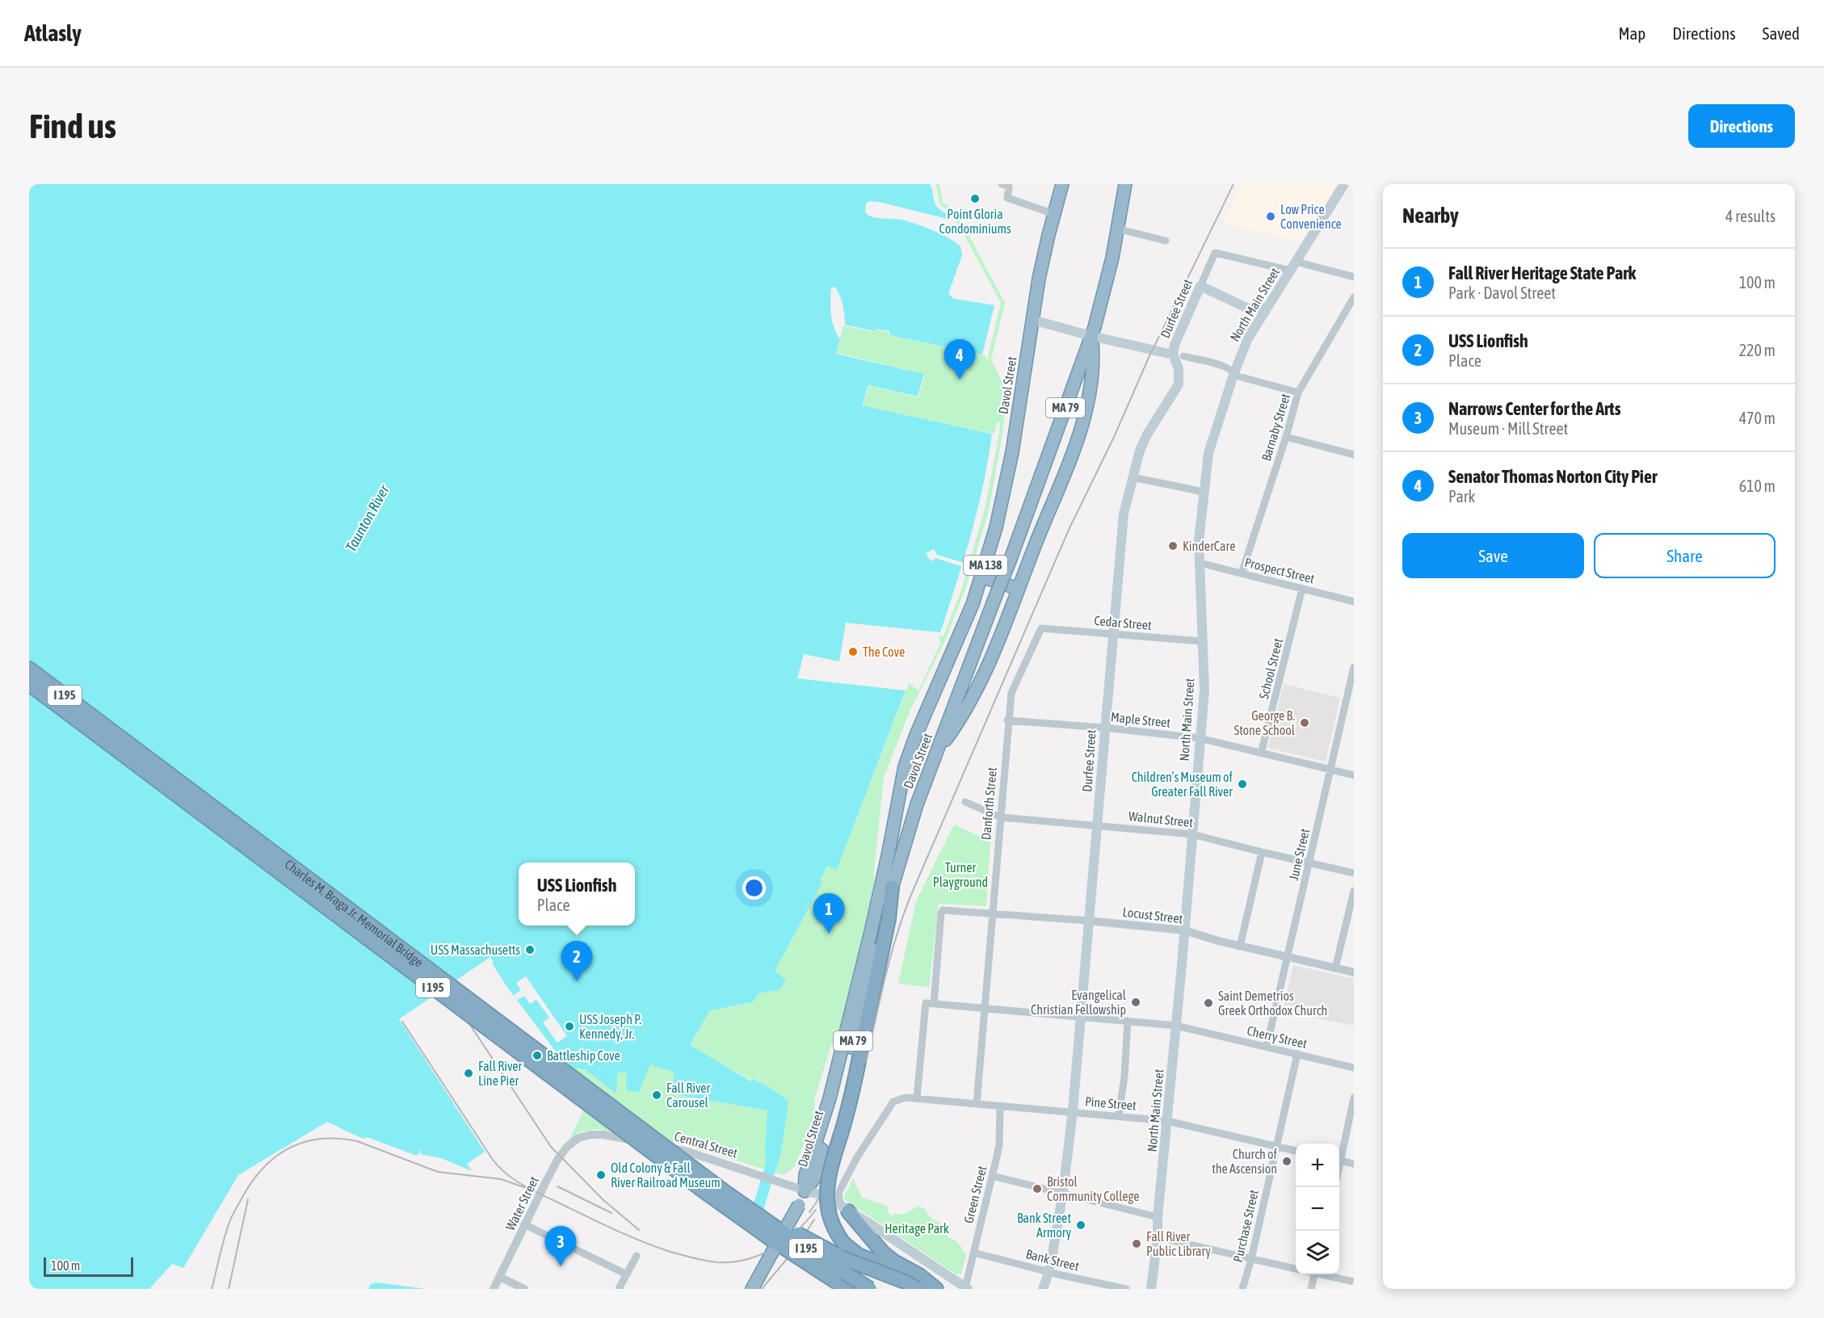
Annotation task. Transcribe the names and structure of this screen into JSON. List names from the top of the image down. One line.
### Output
{"streets":{"highway":["Davol Street","MA 79","MA 138","I 195","Charles M. Braga Jr. Memorial Bridge"],"main road":["North Main Street","Durfee Street","Central Street"],"street":["Barnaby Street","Prospect Street","Cedar Street","School Street","Maple Street","Danforth Street","Walnut Street","June Street","Locust Street","Cherry Street","Pine Street","Green Street","Water Street","Purchase Street","Bank Street"]},"crossings":[["North Main Street","Durfee Street"],["North Main Street","Prospect Street"],["North Main Street","Cedar Street"],["North Main Street","Maple Street"],["North Main Street","Walnut Street"],["North Main Street","Locust Street"],["North Main Street","Cherry Street"],["North Main Street","Pine Street"],["Durfee Street","Cedar Street"],["Durfee Street","Maple Street"],["Durfee Street","Walnut Street"],["Durfee Street","Locust Street"],["Durfee Street","Cherry Street"],["Durfee Street","Pine Street"],["Durfee Street","Bank Street"],["Davol Street","MA 79"],["Davol Street","Central Street"],["MA 79","Central Street"],["Barnaby Street","Prospect Street"],["Prospect Street","School Street"],["Cedar Street","Danforth Street"],["School Street","Maple Street"],["Maple Street","Danforth Street"],["Maple Street","June Street"],["Danforth Street","Walnut Street"],["Danforth Street","Locust Street"],["Danforth Street","Cherry Street"],["Danforth Street","Pine Street"],["Walnut Street","June Street"],["June Street","Locust Street"],["June Street","Cherry Street"],["Locust Street","Cherry Street"],["Cherry Street","Purchase Street"],["Pine Street","Central Street"],["Pine Street","Green Street"],["Pine Street","Purchase Street"],["Central Street","Green Street"],["Central Street","Water Street"],["Green Street","Bank Street"]],"water":["Taunton River"],"parks":["Turner Playground","Heritage Park"],"places":["Point Gloria Condominiums","Low Price Convenience","KinderCare","The Cove","George B. Stone School","Children’s Museum of Greater Fall River","USS Massachusetts","Evangelical Christian Fellowship","Saint Demetrios Greek Orthodox Church","USS Joseph P. Kennedy, Jr.","Battleship Cove","Fall River Line Pier","Fall River Carousel","Church of the Ascension","Old Colony & Fall River Railroad Museum","Bristol Community College","Bank Street Armory","Fall River Public Library"],"scale_bar":"100 m","page":{"header":"Atlasly","nav":["Map","Directions","Saved"],"buttons":["Directions",["Save","Share"]],"title":"Find us","heading":["Nearby","4 results"],"list":[{"mark":"1","name":"Fall River Heritage State Park","note":"Park · Davol Street","value":"100 m"},{"mark":"2","name":"USS Lionfish","note":"Place","value":"220 m"},{"mark":"3","name":"Narrows Center for the Arts","note":"Museum · Mill Street","value":"470 m"},{"mark":"4","name":"Senator Thomas Norton City Pier","note":"Park","value":"610 m"}],"pins":["4","1","2","3"],"popup":["USS Lionfish","Place"],"map_buttons":["+","−"],"scale":"100 m"}}
